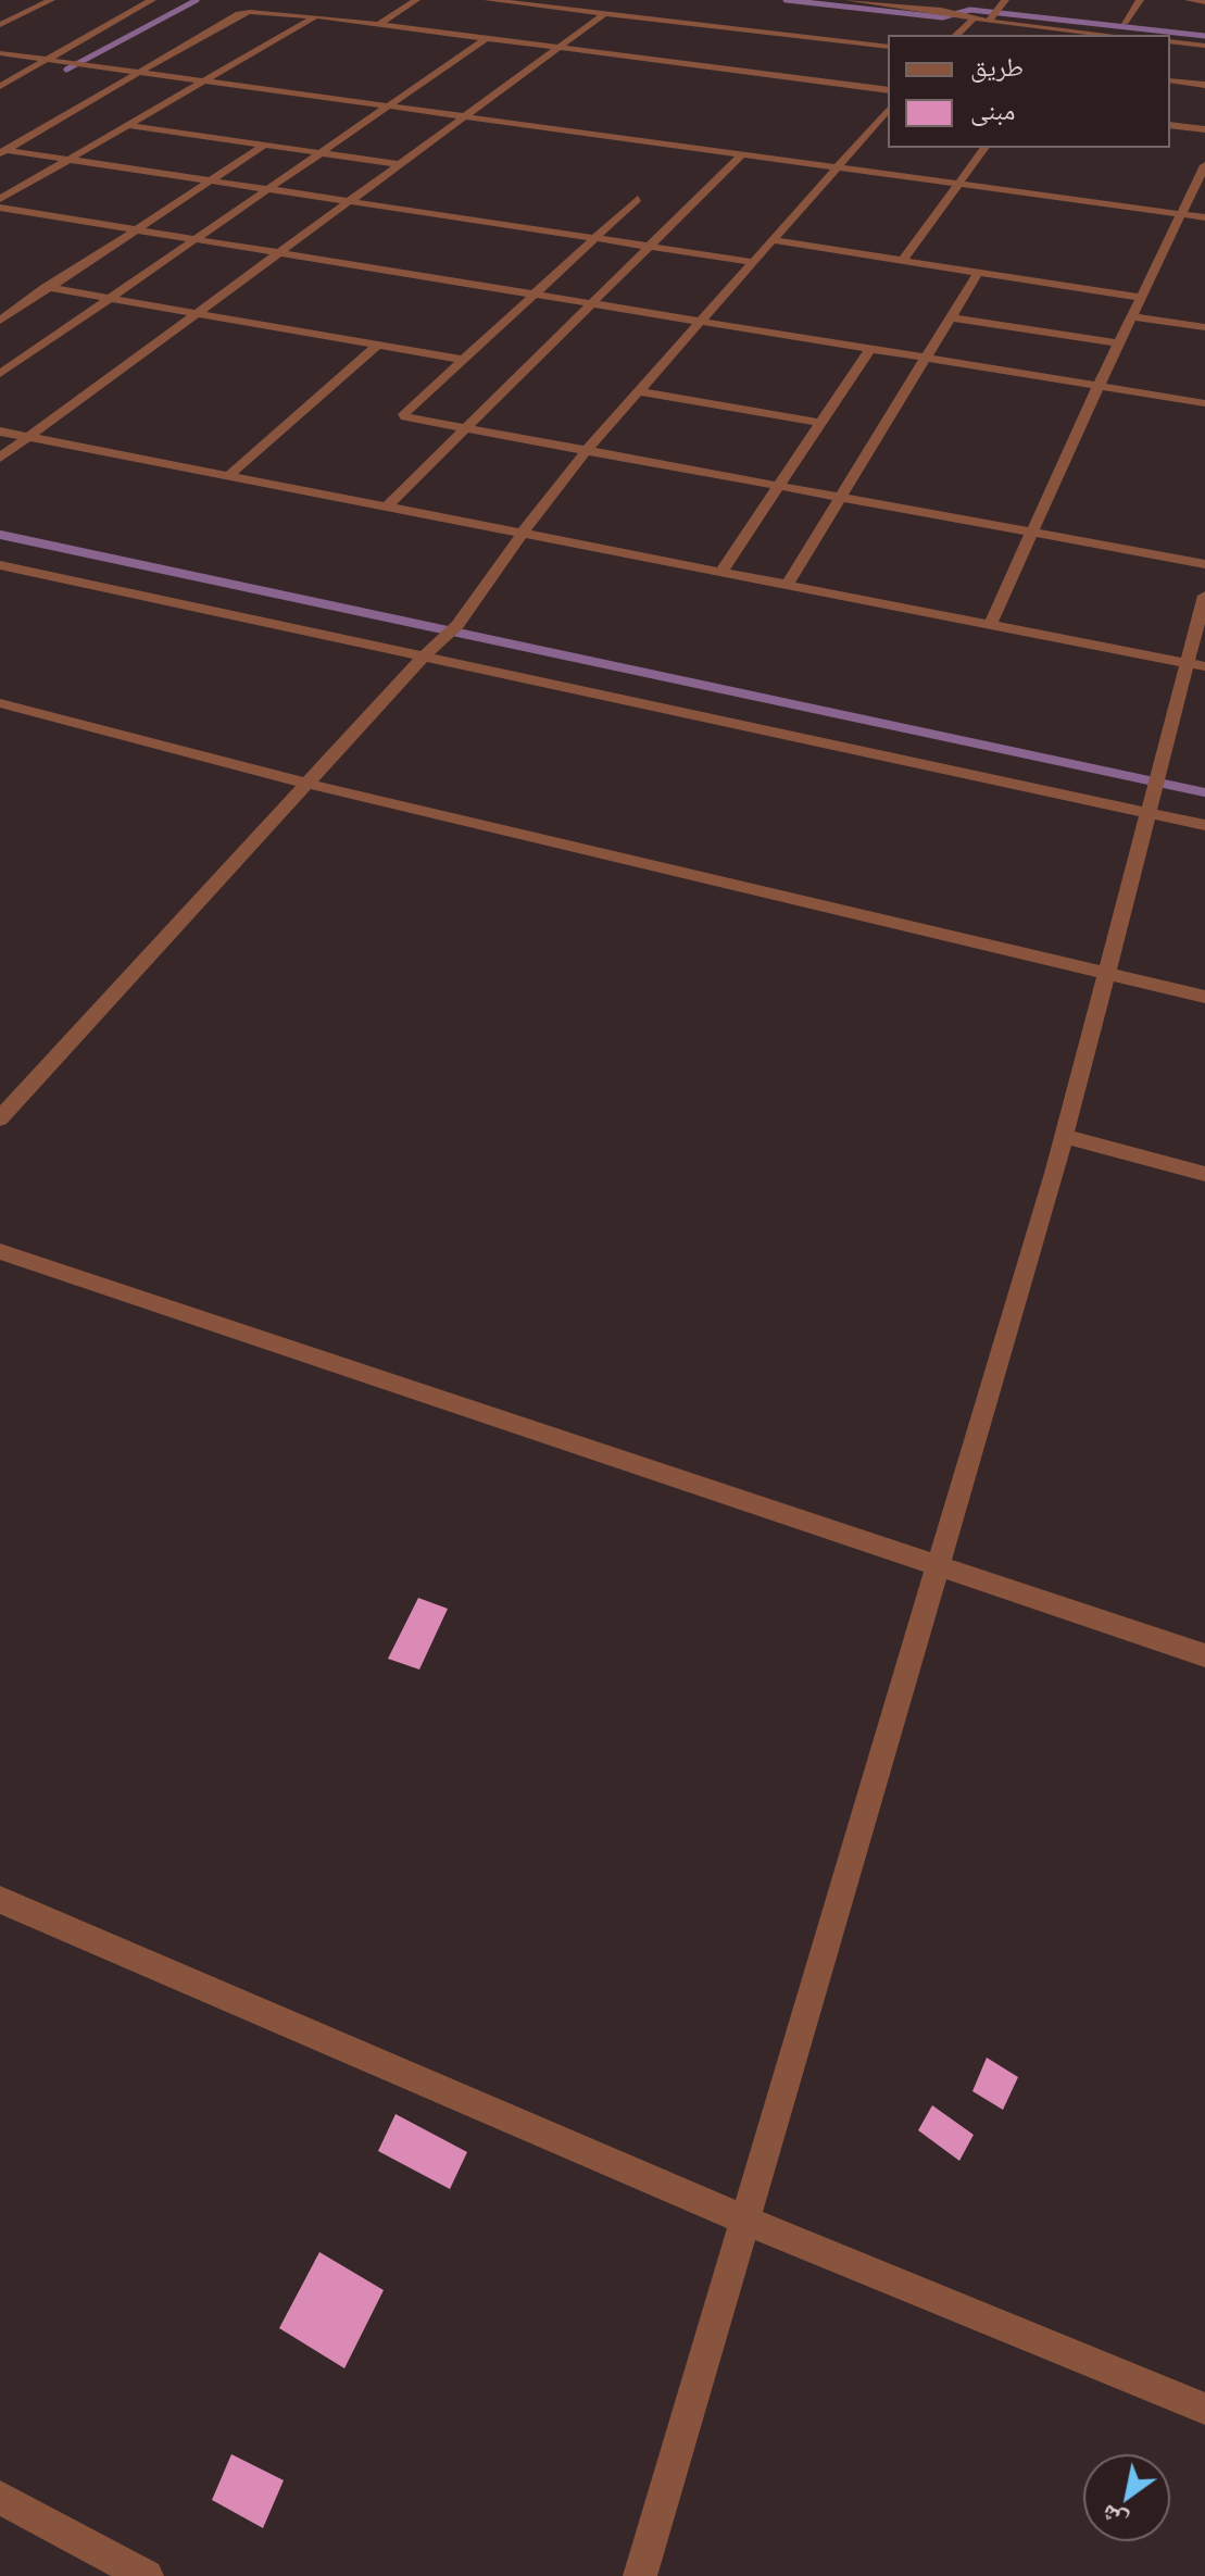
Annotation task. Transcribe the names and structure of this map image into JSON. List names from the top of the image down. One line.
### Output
{"legend":["طريق","مبنى"],"north":"bottom left"}
